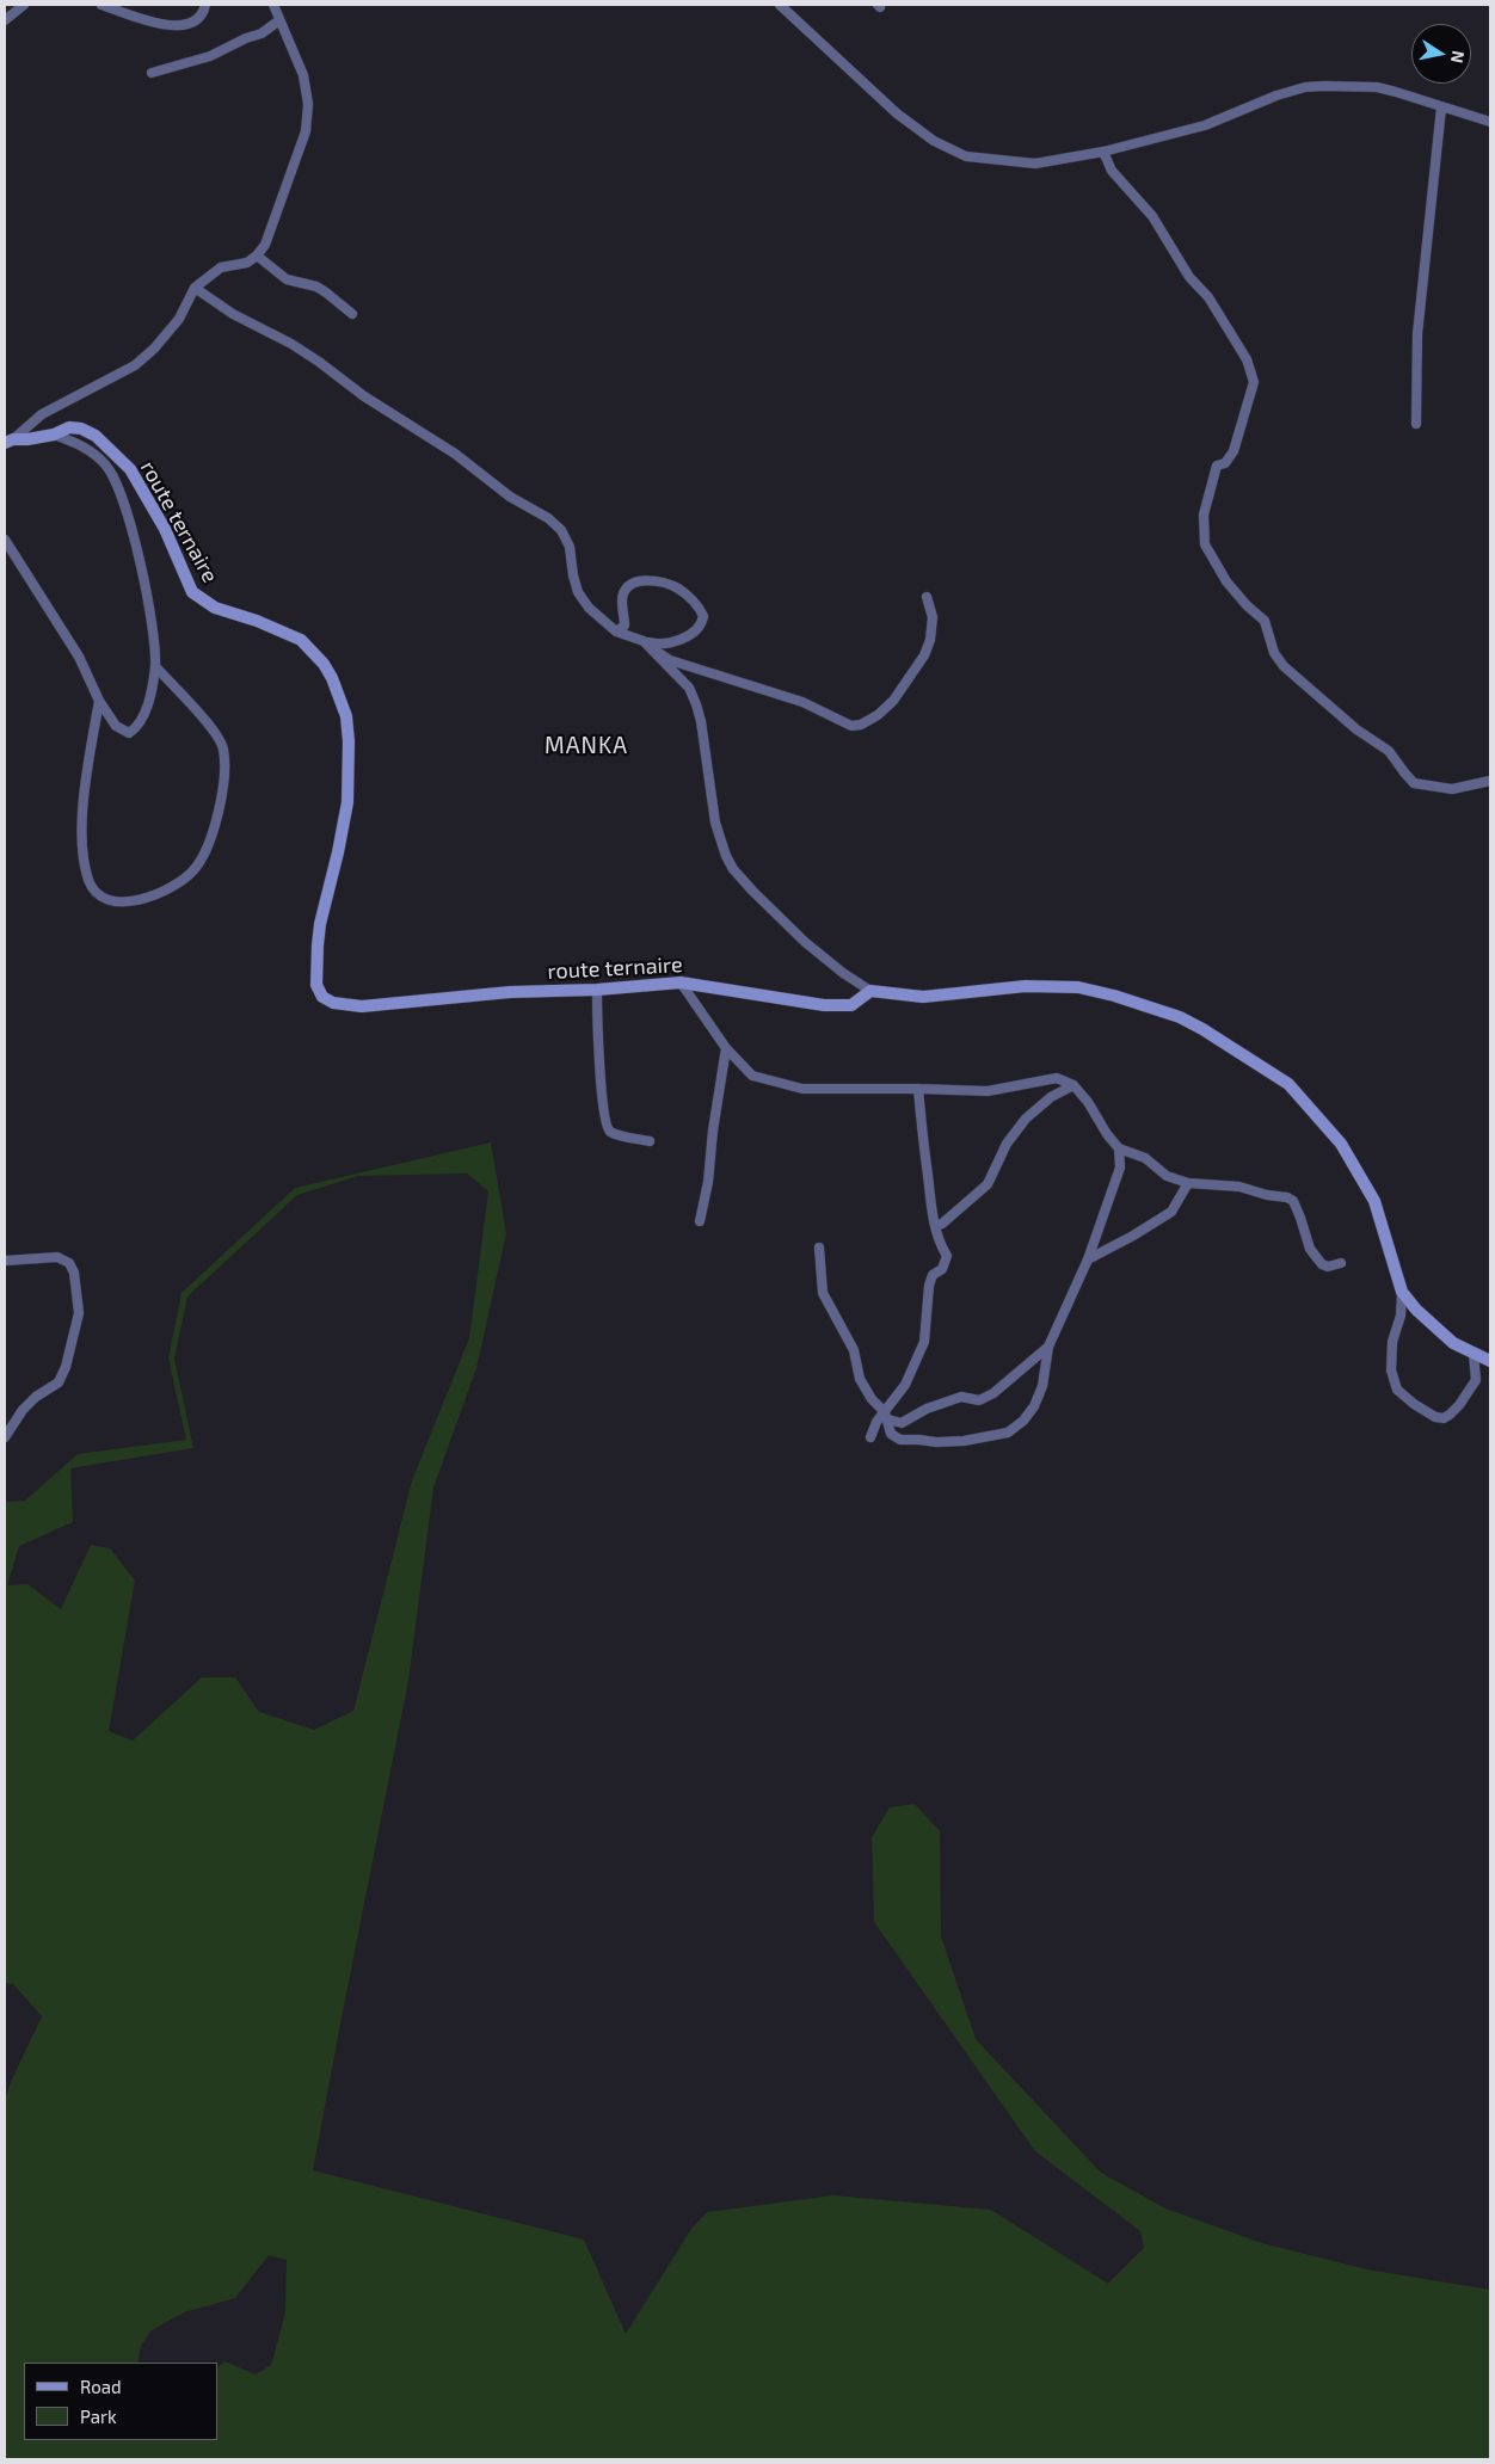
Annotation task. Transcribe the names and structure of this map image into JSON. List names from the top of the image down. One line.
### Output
{"streets":{"street":["route ternaire"]},"districts":["MANKA"],"legend":["Road","Park"],"north":"right"}
